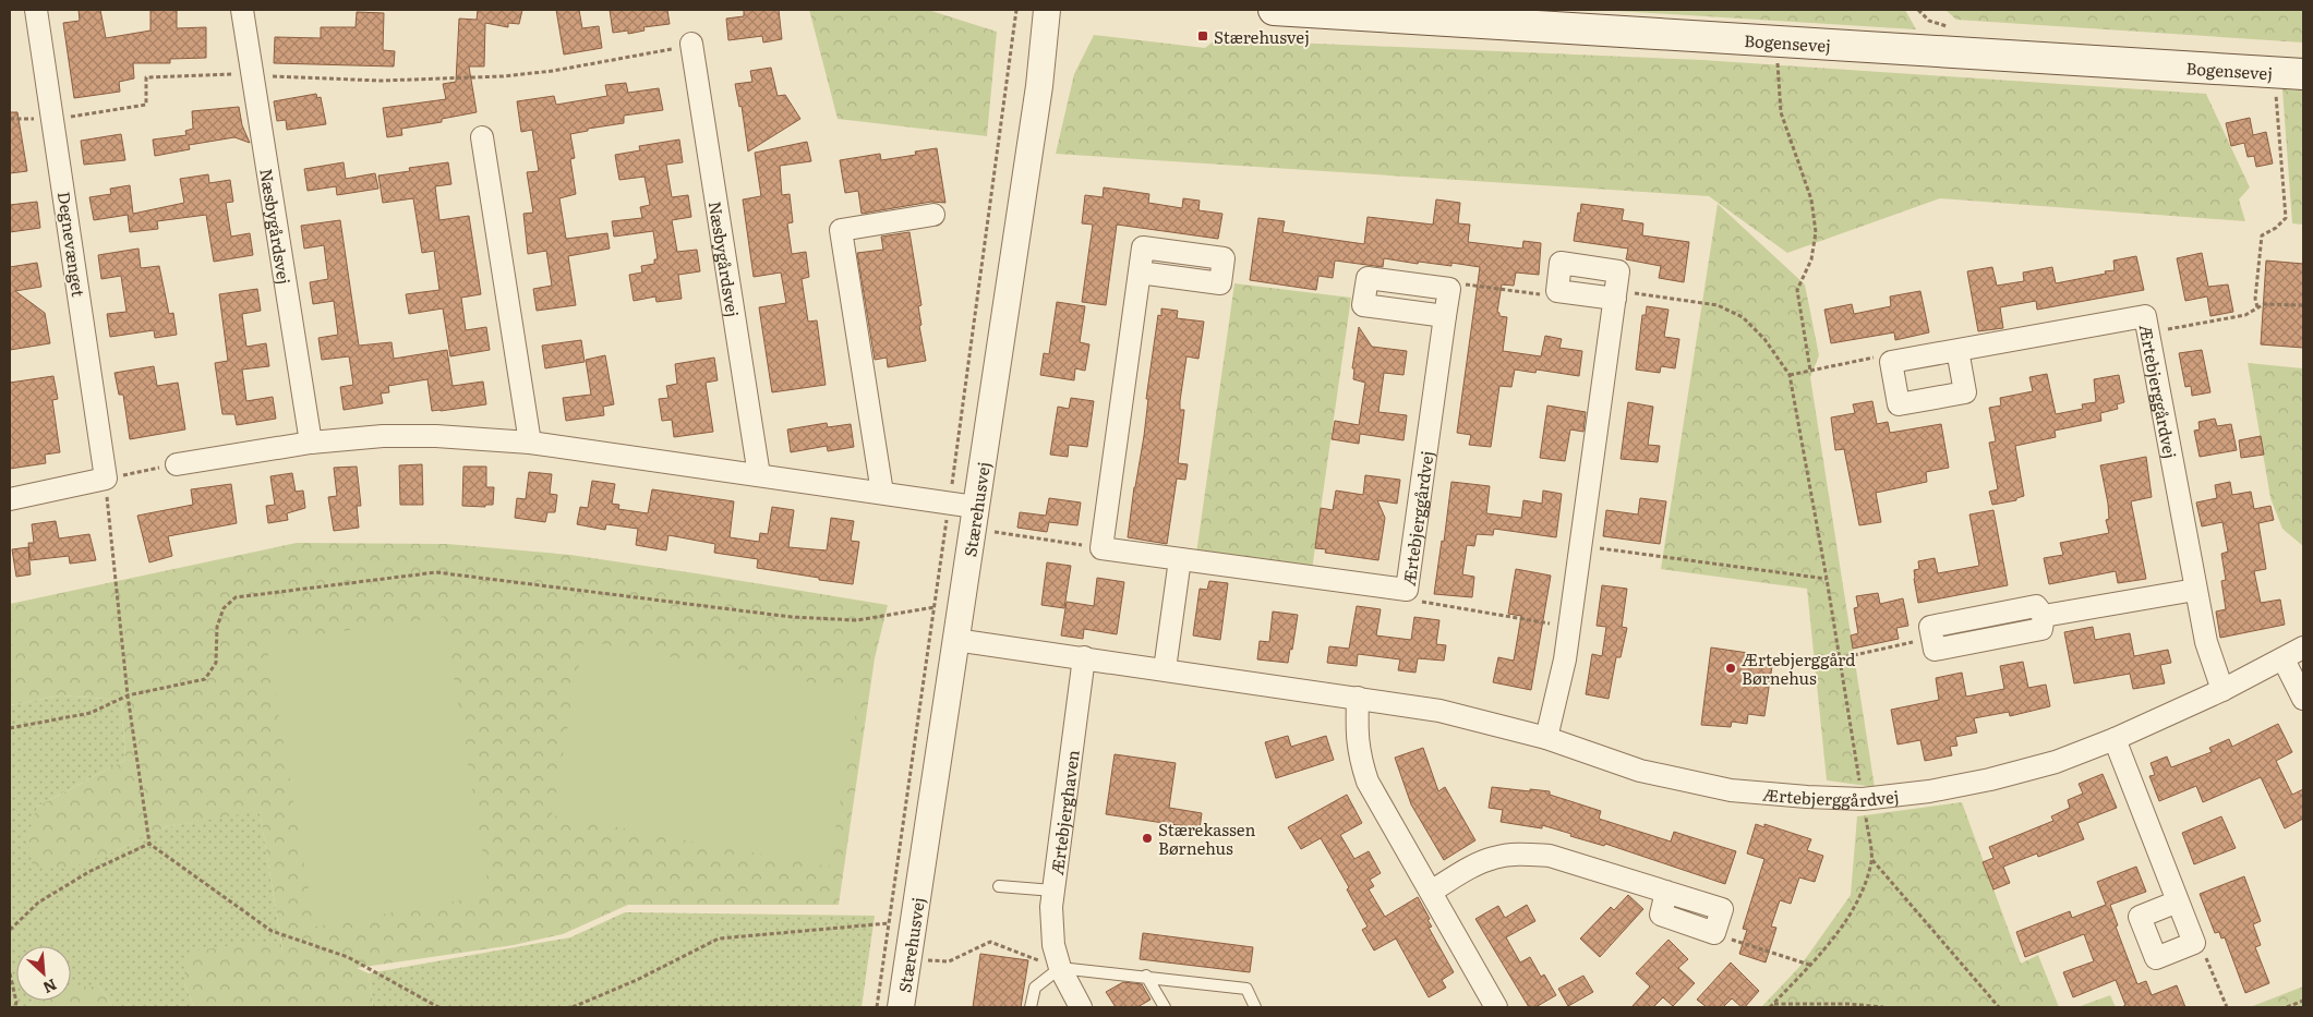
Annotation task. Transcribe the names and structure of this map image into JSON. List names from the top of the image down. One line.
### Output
{"streets":{"main road":["Bogensevej"],"street":["Næsbygårdsvej","Degnevænget","Ærtebjerggårdvej","Stærehusvej","Ærtebjerghaven"]},"crossings":[["Ærtebjerggårdvej","Stærehusvej"],["Ærtebjerggårdvej","Ærtebjerghaven"]],"places":{"transit":["Stærehusvej"],"other":["Ærtebjerggård Børnehus","Stærekassen Børnehus"]},"north":"bottom right"}
